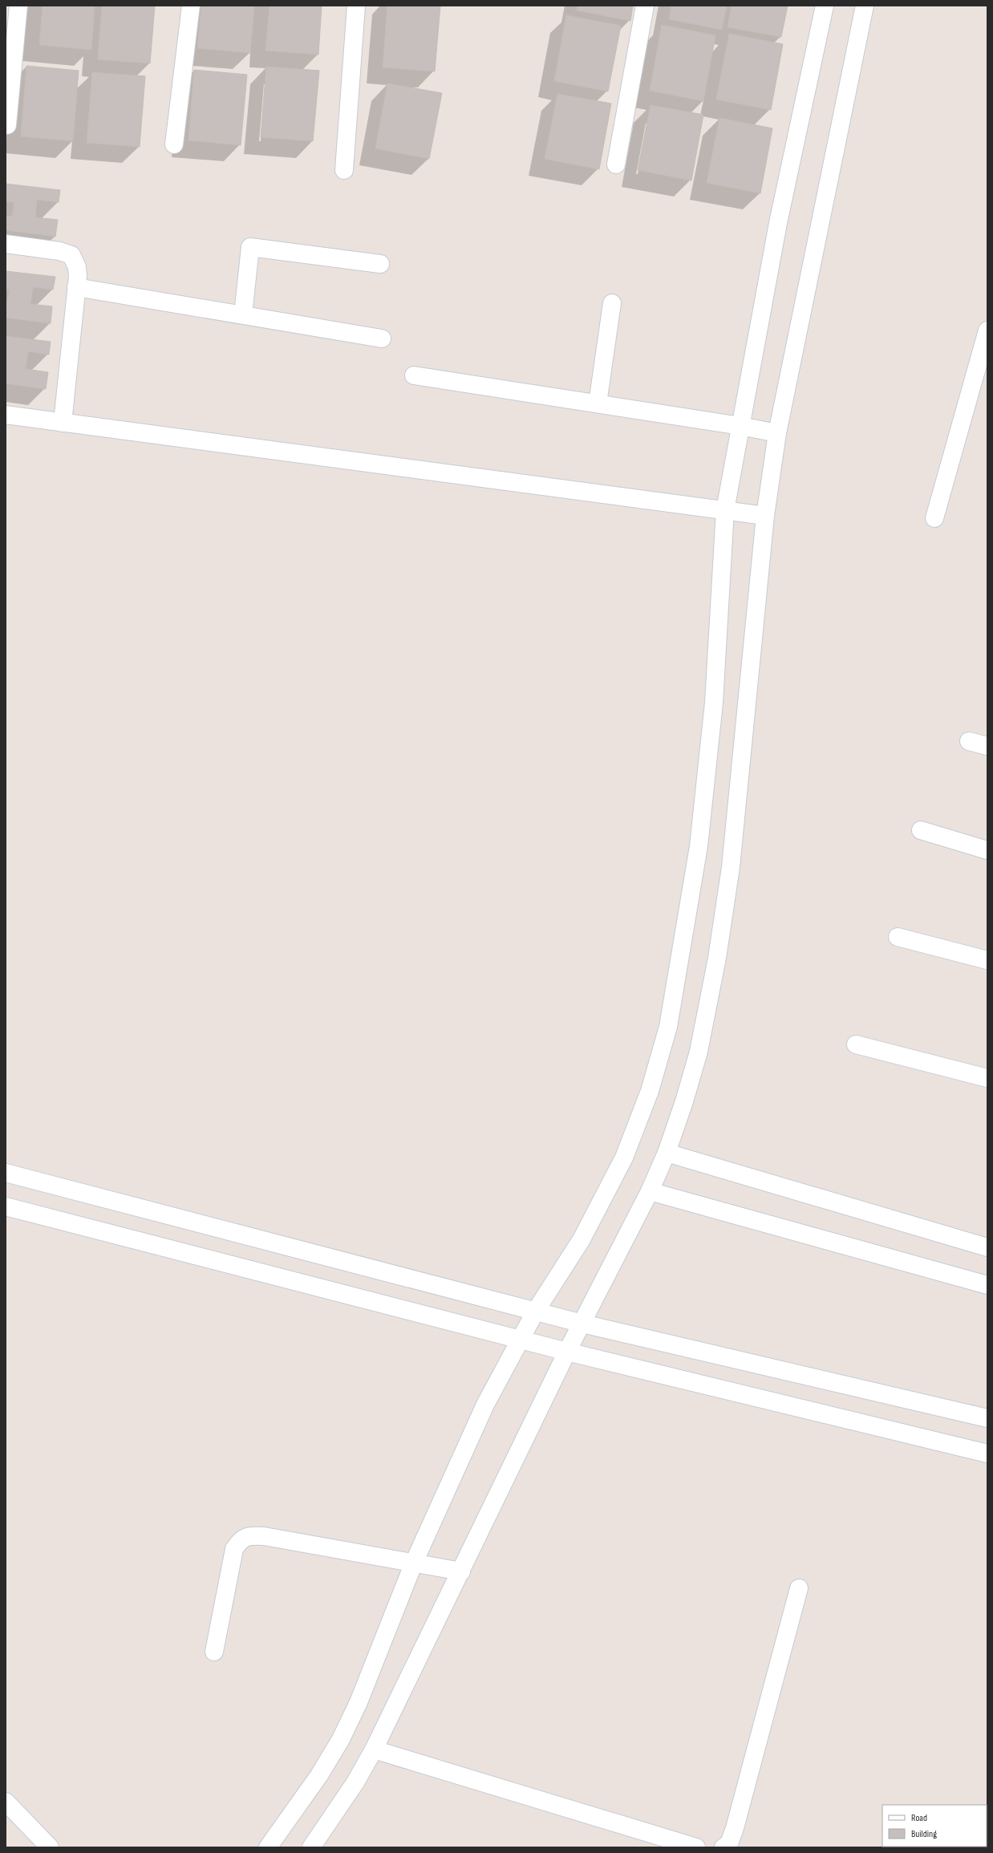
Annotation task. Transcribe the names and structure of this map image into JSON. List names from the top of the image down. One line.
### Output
{"legend":["Road","Building"]}
